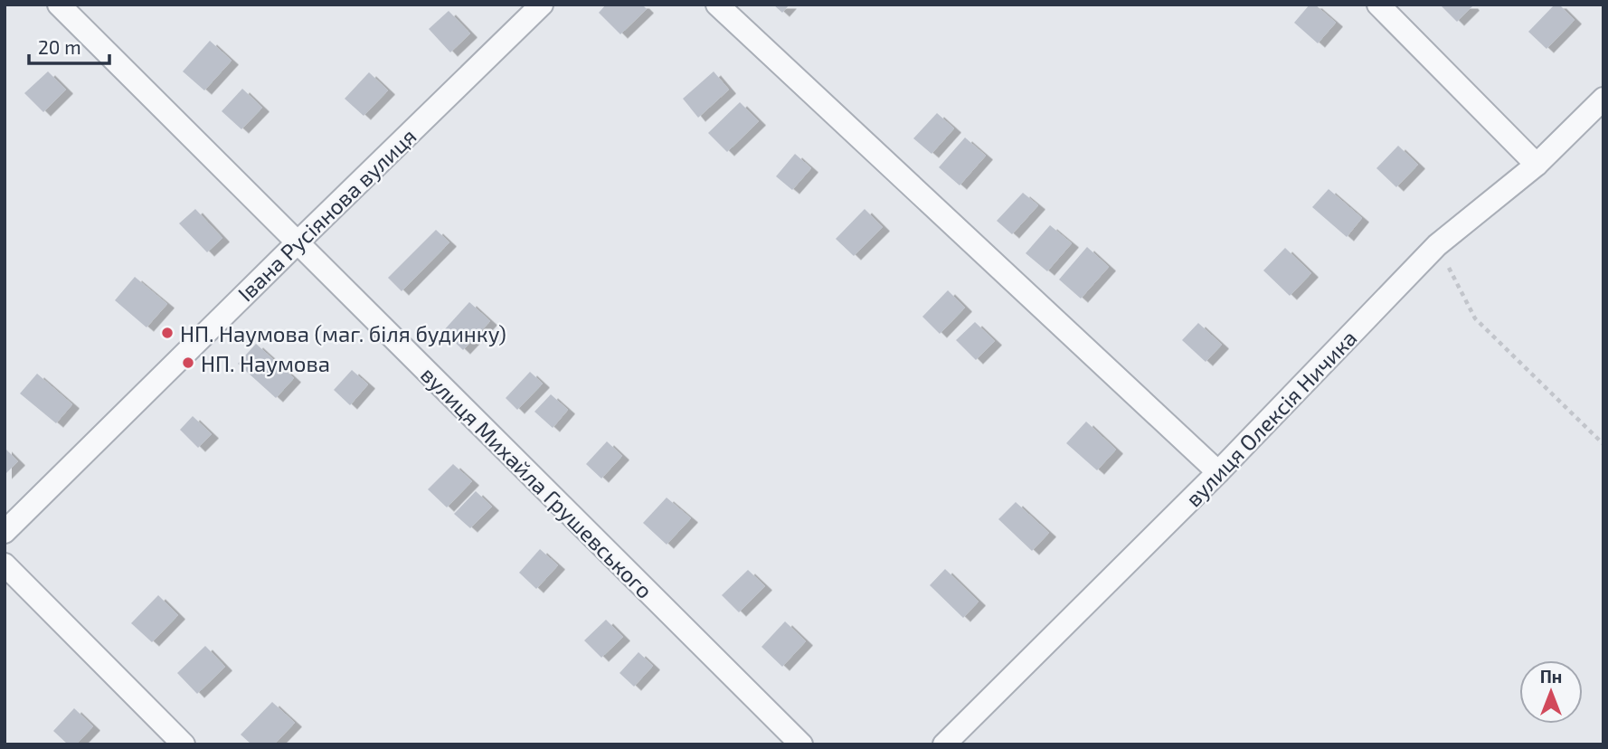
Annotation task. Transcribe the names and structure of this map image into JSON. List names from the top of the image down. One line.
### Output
{"streets":{"street":["Івана Русіянова вулиця","вулиця Олексія Ничика","вулиця Михайла Грушевського"]},"crossings":[["Івана Русіянова вулиця","вулиця Михайла Грушевського"]],"places":["НП. Наумова (маг. біля будинку)","НП. Наумова"],"scale_bar":"20 m","north":"top"}
